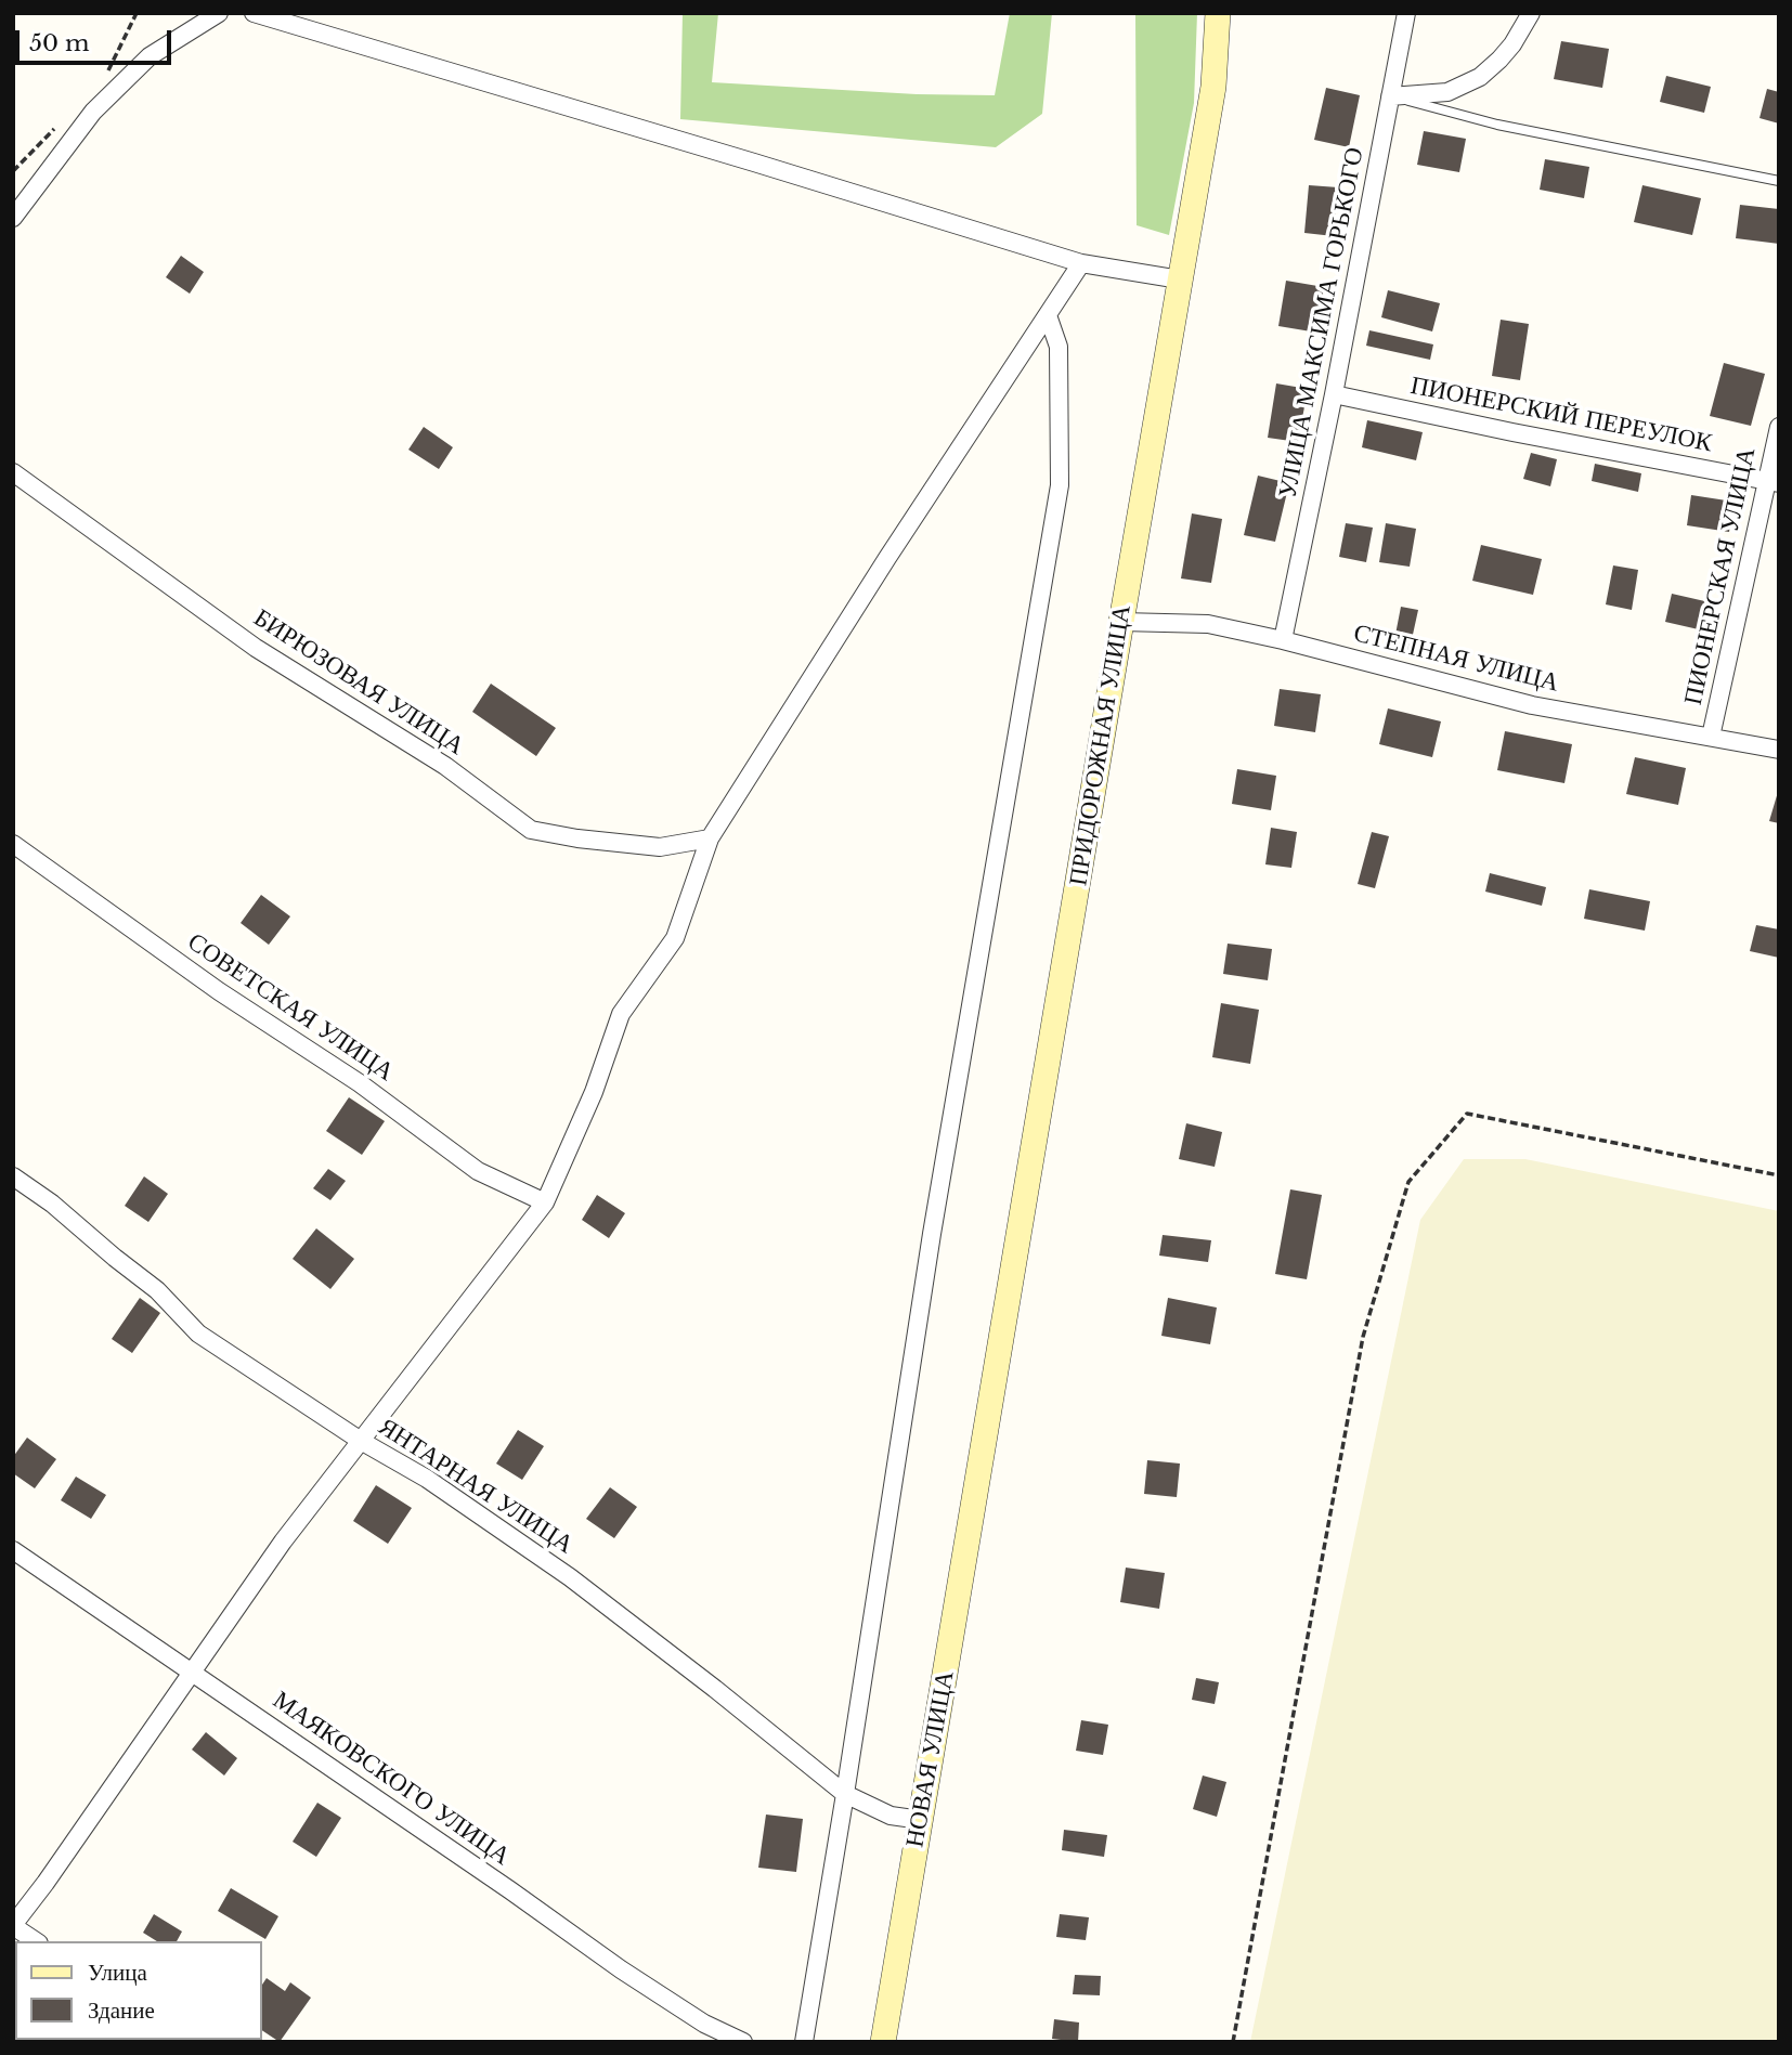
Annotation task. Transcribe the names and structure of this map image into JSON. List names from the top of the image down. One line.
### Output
{"streets":{"street":["УЛИЦА МАКСИМА ГОРЬКОГО","ПИОНЕРСКИЙ ПЕРЕУЛОК","ПИОНЕРСКАЯ УЛИЦА","СТЕПНАЯ УЛИЦА","БИРЮЗОВАЯ УЛИЦА","ПРИДОРОЖНАЯ УЛИЦА","СОВЕТСКАЯ УЛИЦА","ЯНТАРНАЯ УЛИЦА","НОВАЯ УЛИЦА","МАЯКОВСКОГО УЛИЦА"]},"crossings":[["УЛИЦА МАКСИМА ГОРЬКОГО","ПИОНЕРСКИЙ ПЕРЕУЛОК"],["УЛИЦА МАКСИМА ГОРЬКОГО","СТЕПНАЯ УЛИЦА"],["ПИОНЕРСКИЙ ПЕРЕУЛОК","ПИОНЕРСКАЯ УЛИЦА"],["ПИОНЕРСКАЯ УЛИЦА","СТЕПНАЯ УЛИЦА"],["СТЕПНАЯ УЛИЦА","ПРИДОРОЖНАЯ УЛИЦА"],["ПРИДОРОЖНАЯ УЛИЦА","НОВАЯ УЛИЦА"],["ЯНТАРНАЯ УЛИЦА","НОВАЯ УЛИЦА"]],"legend":["Улица","Здание"],"scale_bar":"50 m"}
